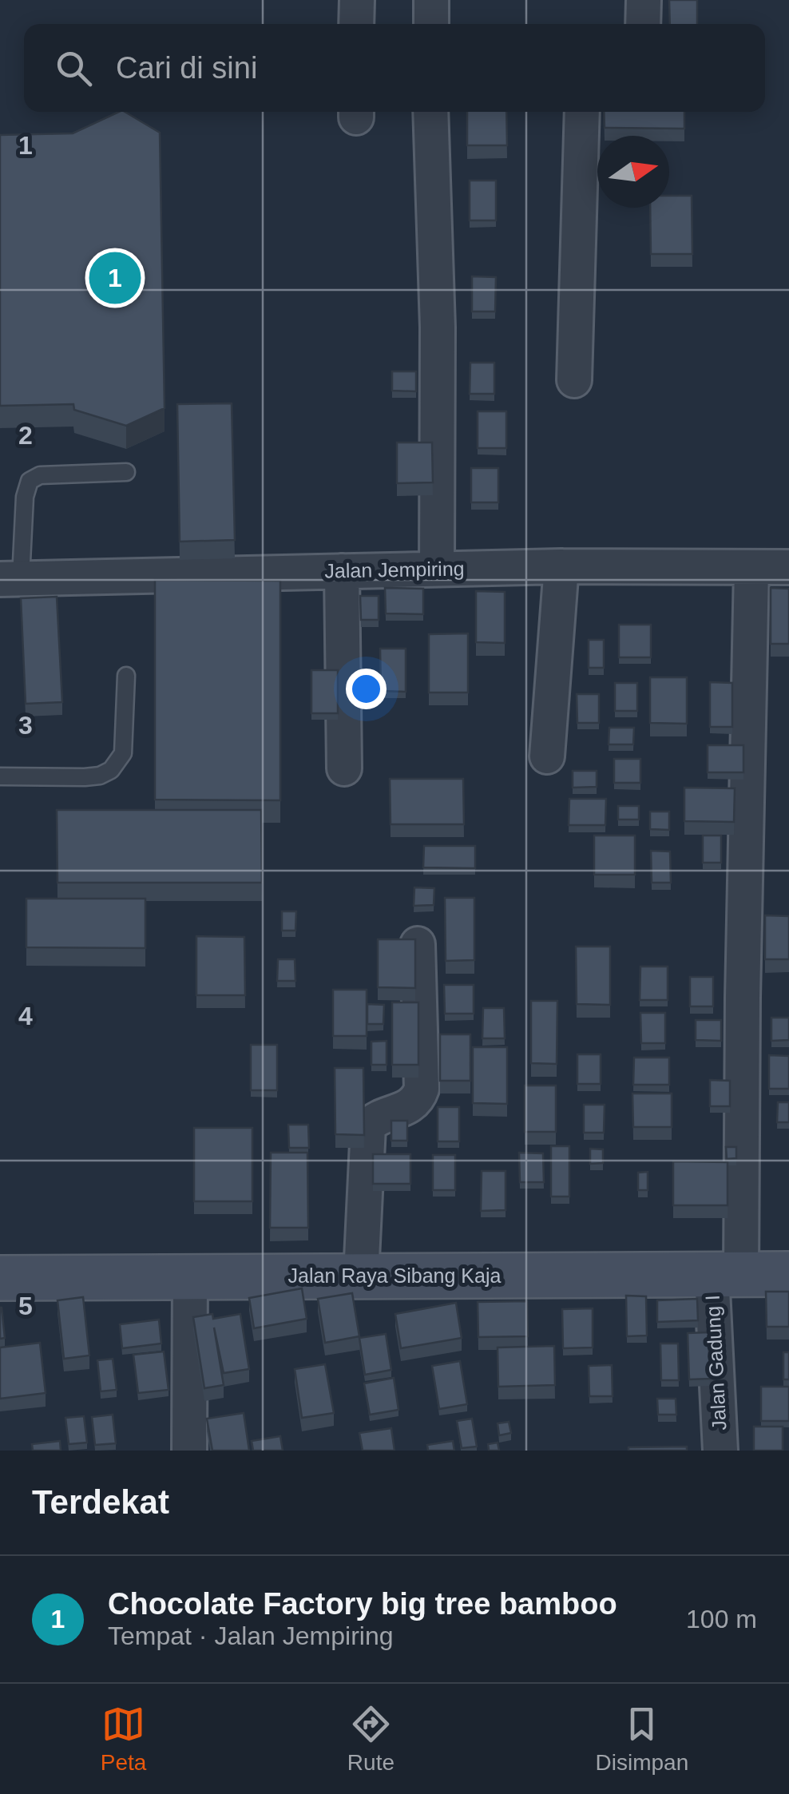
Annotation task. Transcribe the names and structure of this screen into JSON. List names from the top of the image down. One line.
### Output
{"streets":{"main road":["Jalan Raya Sibang Kaja"],"street":["Jalan Jempiring","Jalan Gadung I"]},"crossings":[["Jalan Jempiring","Jalan Gadung I"],["Jalan Raya Sibang Kaja","Jalan Gadung I"]],"north":"right","page":{"search":"Cari di sini","pins":"1","heading":"Terdekat","list":[{"mark":"1","name":"Chocolate Factory big tree bamboo","note":"Tempat · Jalan Jempiring","value":"100 m"}],"nav":["Peta","Rute","Disimpan"]},"grid":{"rows":["1","2","3","4","5"]}}
